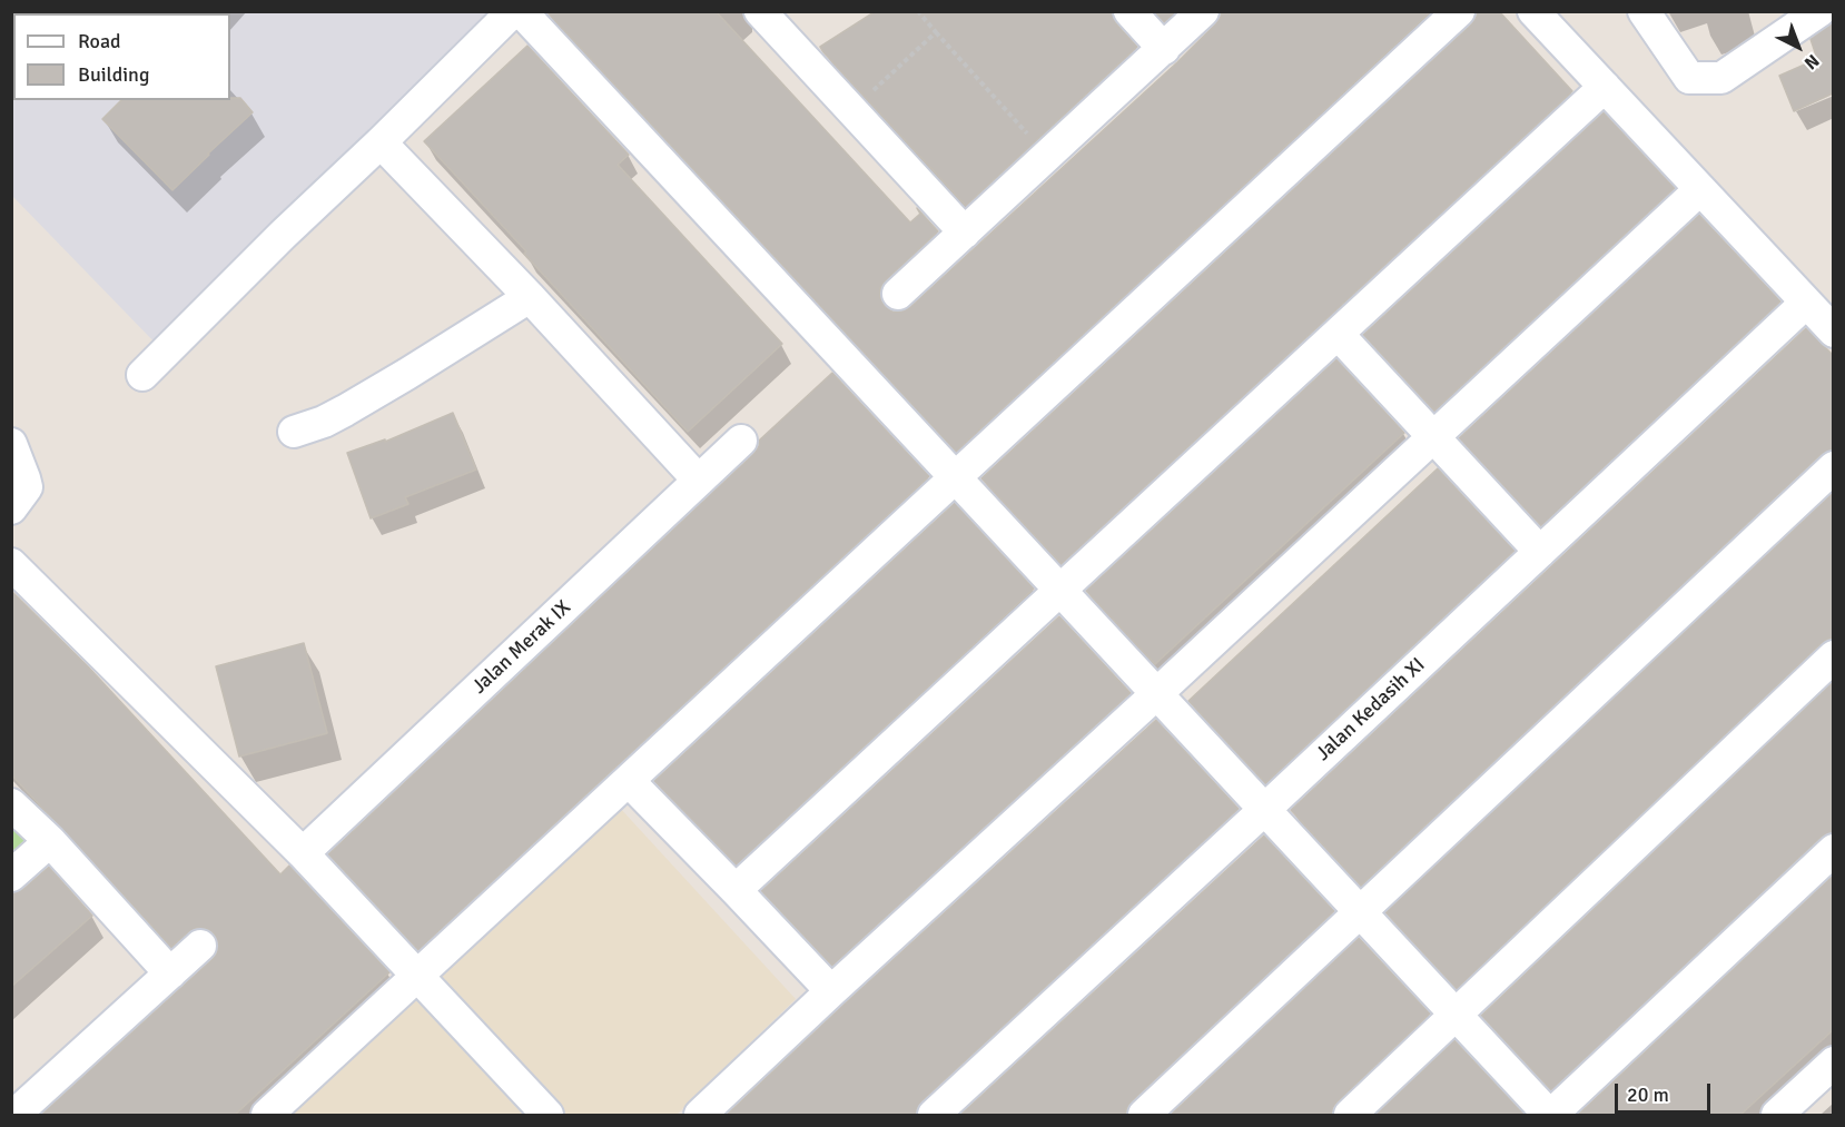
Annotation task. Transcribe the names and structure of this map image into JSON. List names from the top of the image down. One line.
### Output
{"streets":{"street":["Jalan Merak IX","Jalan Kedasih XI"]},"legend":["Road","Building"],"scale_bar":"20 m","north":"bottom right"}
